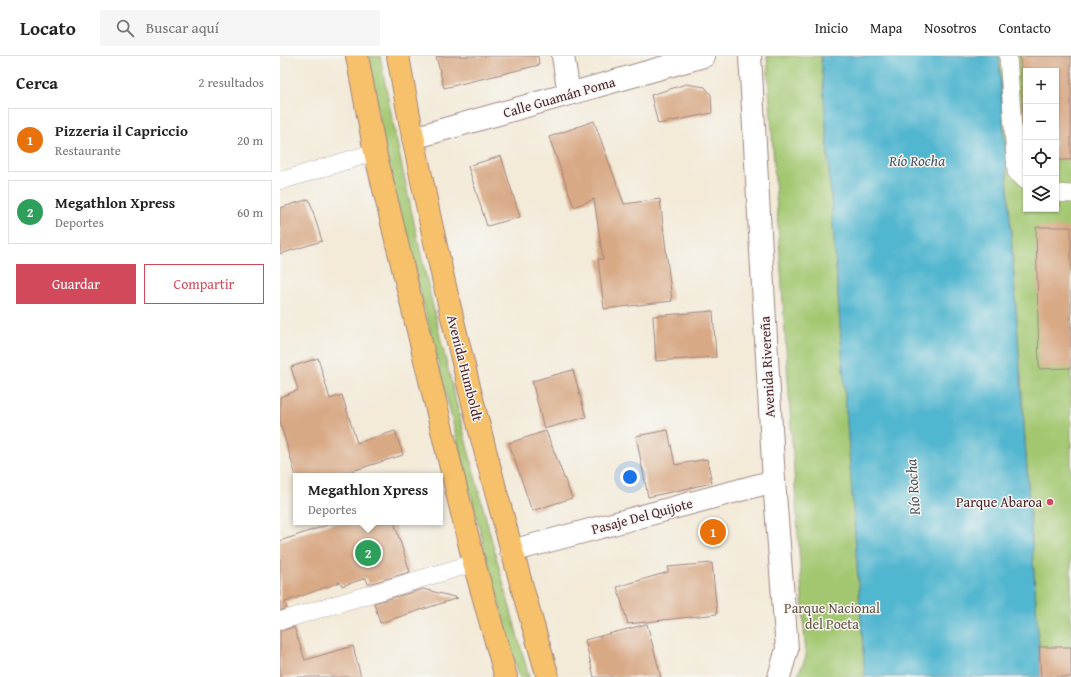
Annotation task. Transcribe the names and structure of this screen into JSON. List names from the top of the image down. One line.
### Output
{"streets":{"main road":["Avenida Humboldt"],"street":["Calle Guamán Poma","Avenida Rivereña","Pasaje Del Quijote"]},"crossings":[["Calle Guamán Poma","Avenida Humboldt"],["Avenida Rivereña","Pasaje Del Quijote"],["Avenida Humboldt","Pasaje Del Quijote"]],"water":["Río Rocha"],"parks":["Parque Nacional del Poeta"],"places":["Parque Abaroa"],"page":{"header":"Locato","search":"Buscar aquí","nav":["Inicio","Mapa","Nosotros","Contacto"],"heading":["Cerca","2 resultados"],"map_buttons":["+","−"],"list":[{"mark":"1","name":"Pizzeria il Capriccio","note":"Restaurante","value":"20 m"},{"mark":"2","name":"Megathlon Xpress","note":"Deportes","value":"60 m"}],"buttons":["Guardar","Compartir"],"popup":["Megathlon Xpress","Deportes"],"pins":["1","2"]}}
